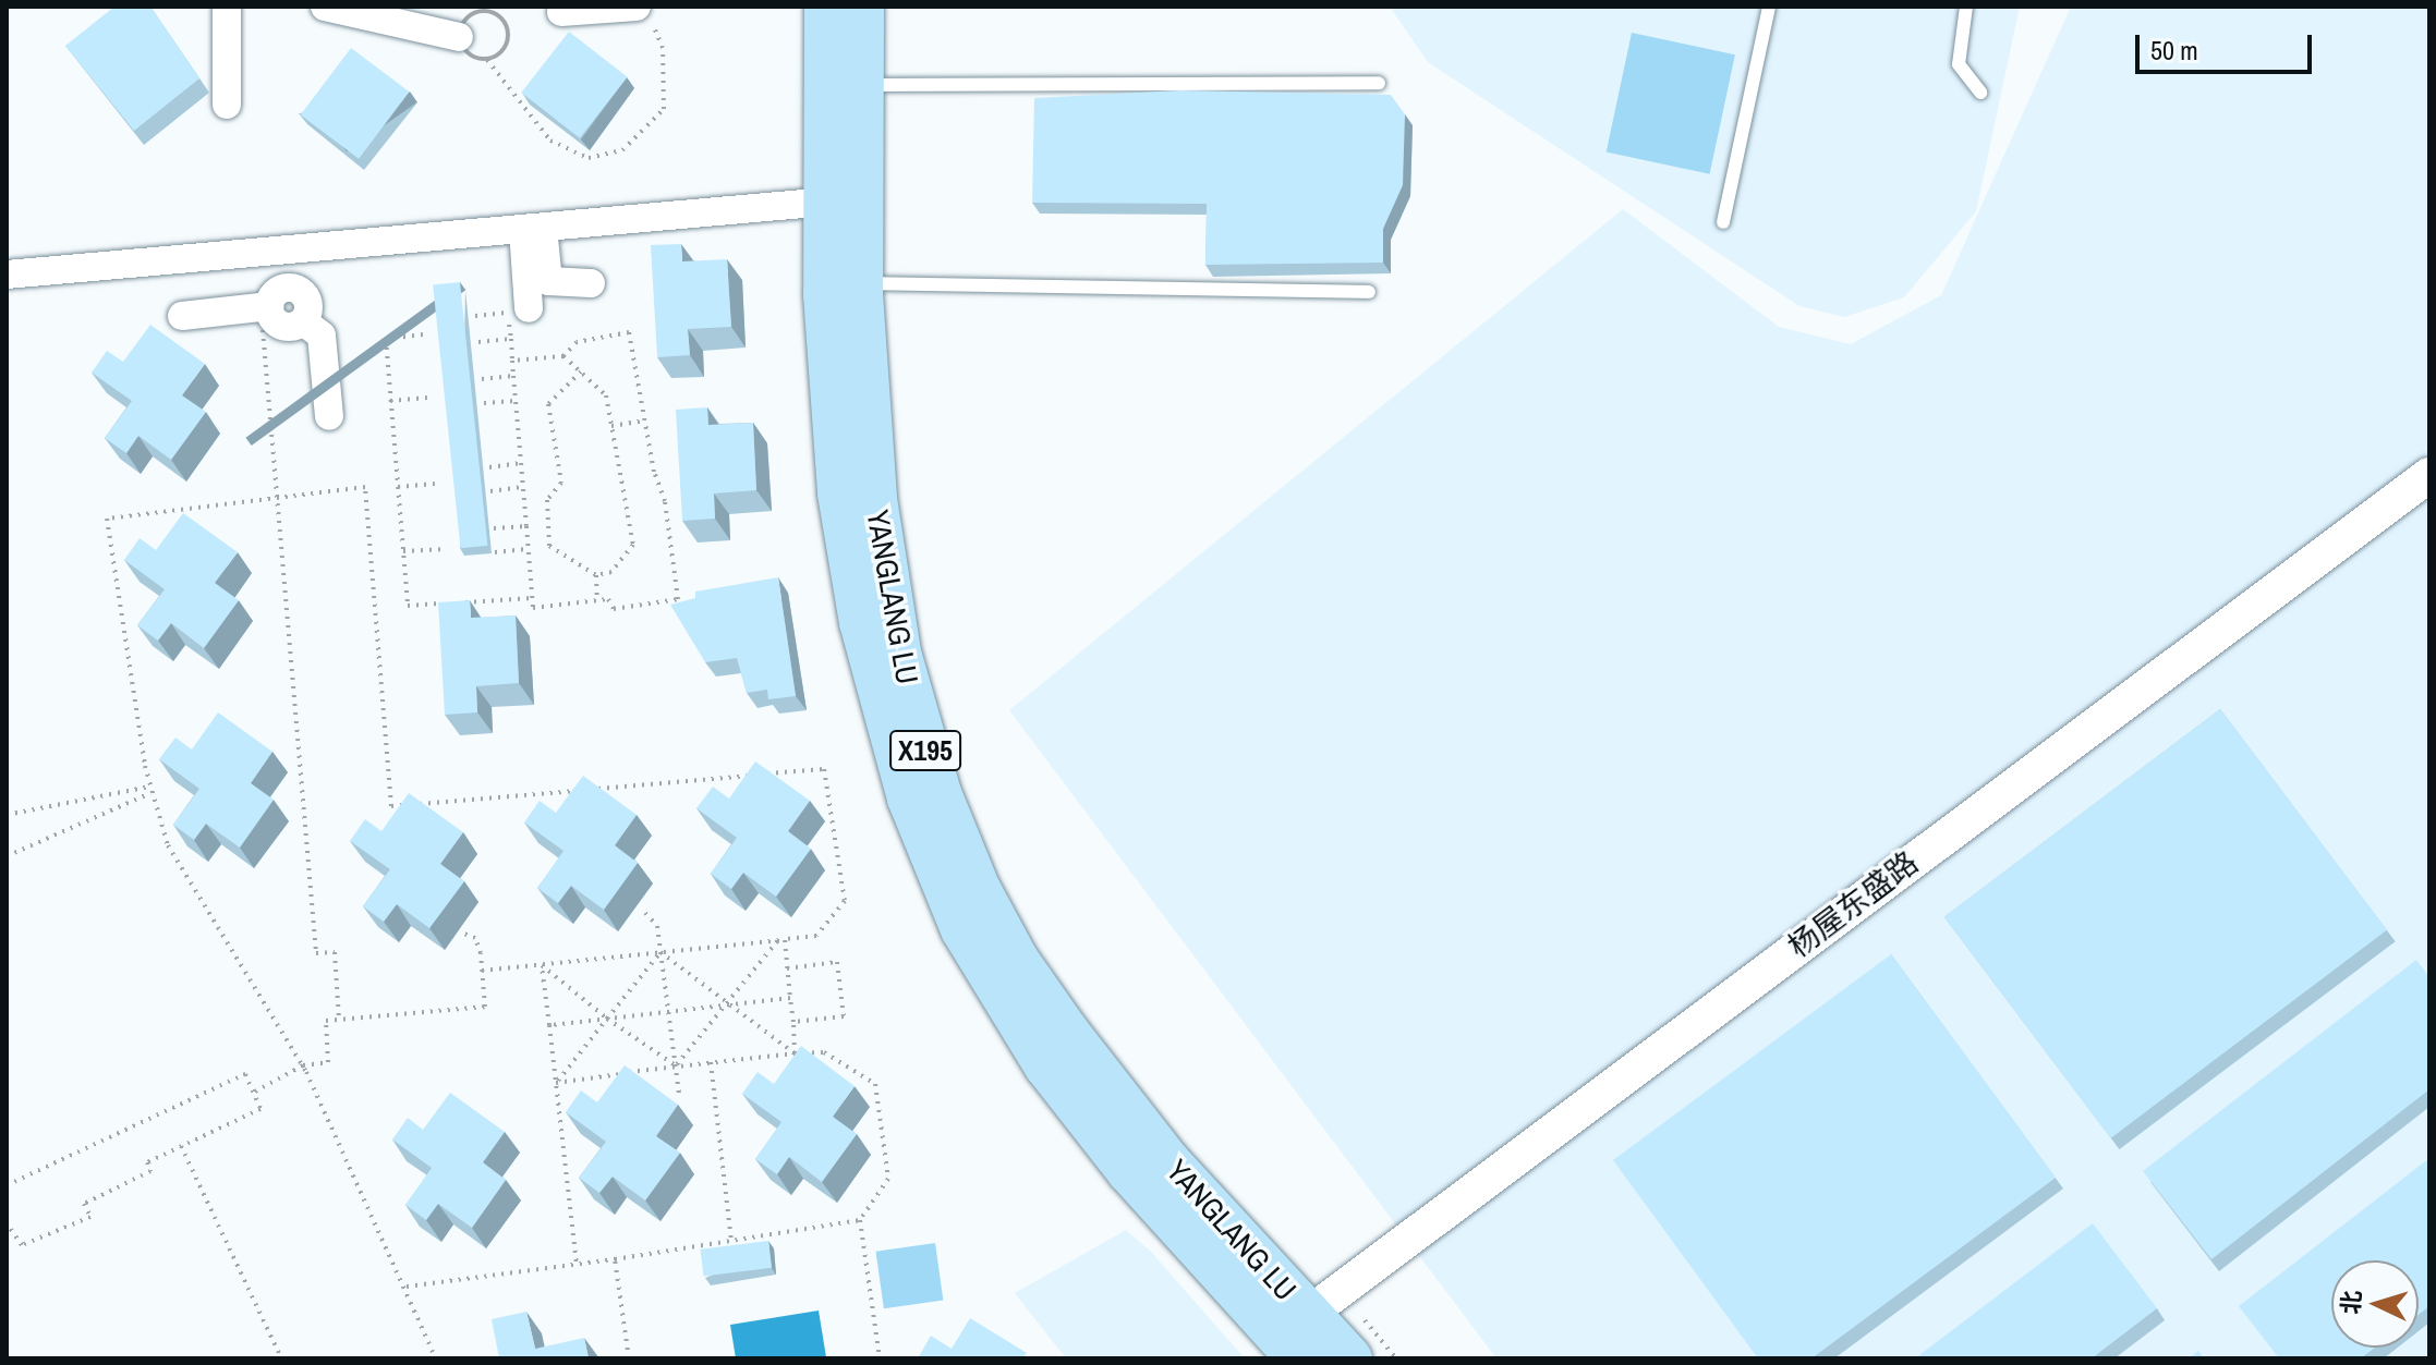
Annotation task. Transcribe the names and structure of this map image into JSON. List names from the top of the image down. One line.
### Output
{"streets":{"main road":["YANGLANG LU","X195"],"street":["杨屋东盛路"]},"crossings":[["YANGLANG LU","杨屋东盛路"]],"scale_bar":"50 m","north":"left"}
